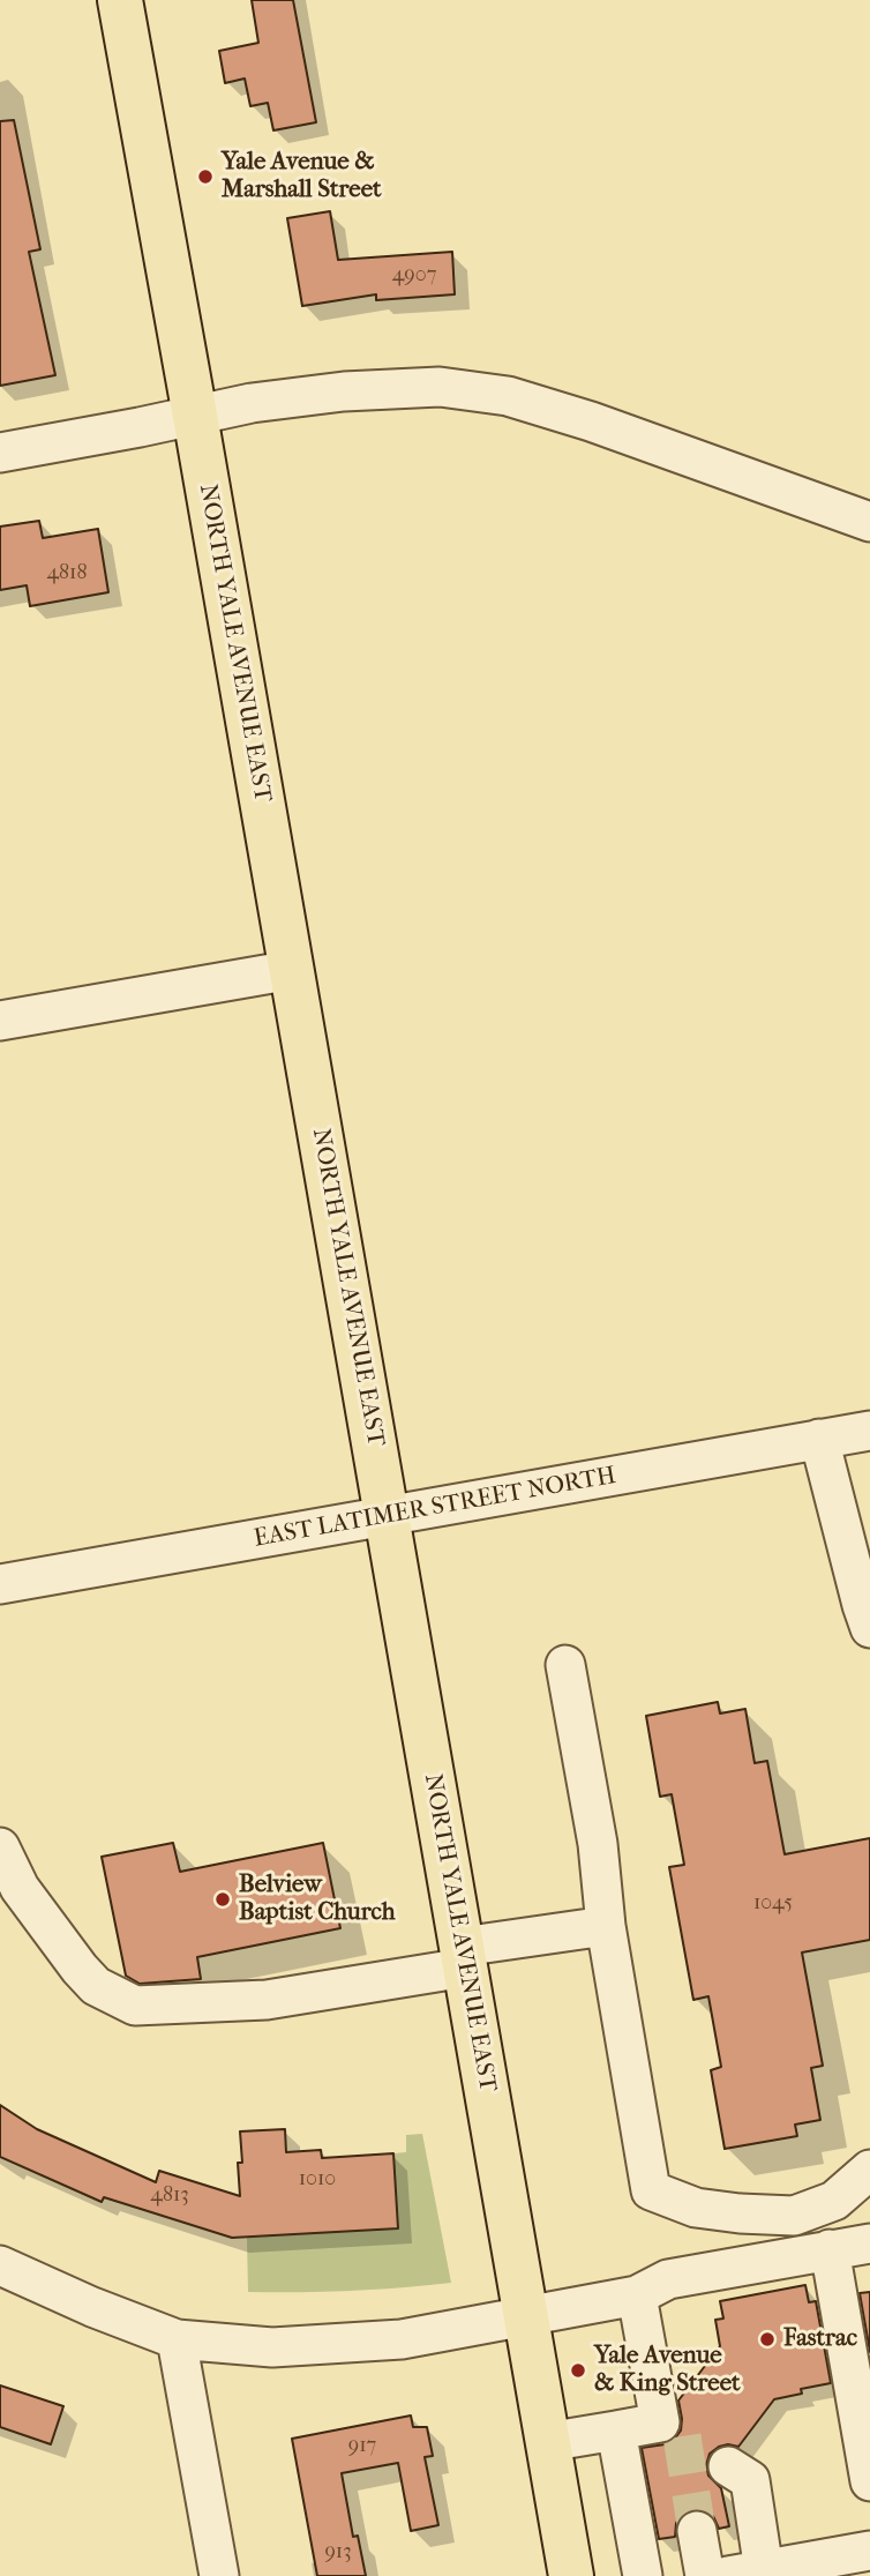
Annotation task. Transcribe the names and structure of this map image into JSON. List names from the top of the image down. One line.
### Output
{"streets":{"main road":["NORTH YALE AVENUE EAST"],"street":["EAST LATIMER STREET NORTH"]},"crossings":[["NORTH YALE AVENUE EAST","EAST LATIMER STREET NORTH"]],"places":["Yale Avenue & Marshall Street","Belview Baptist Church","Fastrac","Yale Avenue & King Street"],"house_numbers":["4907","4818","1045","1010","4813","917","913"]}
